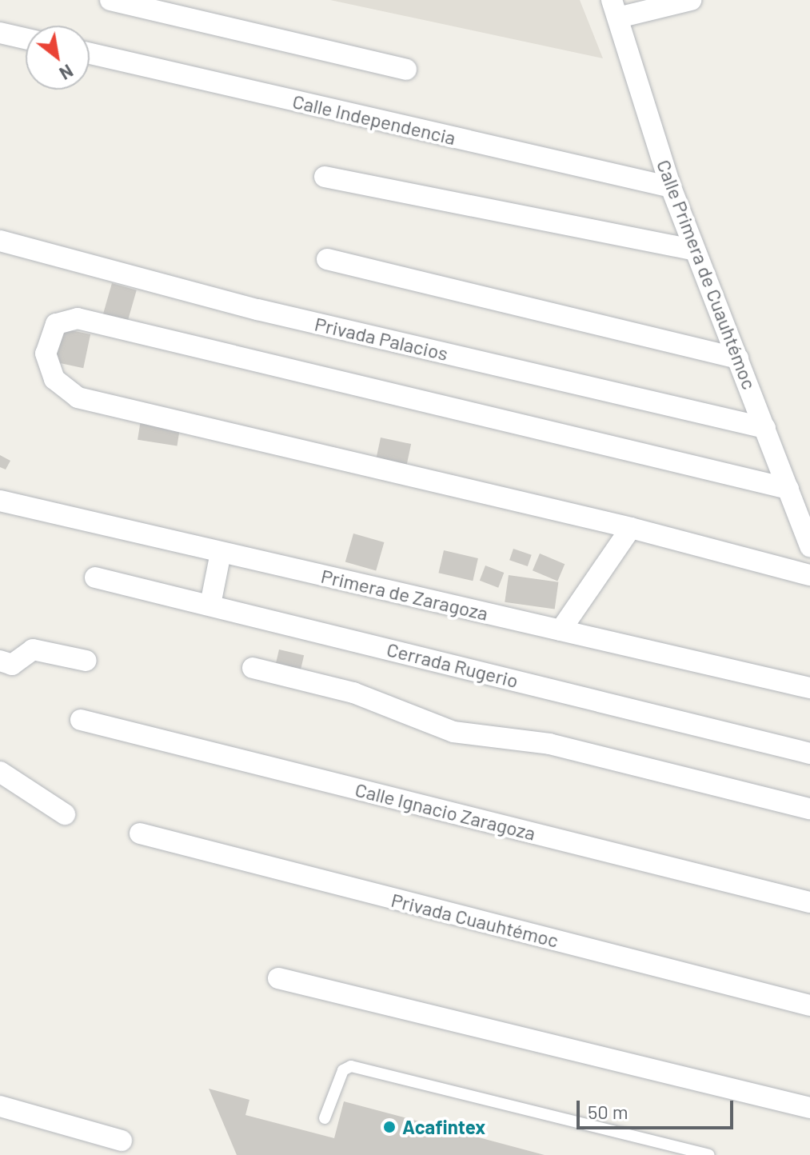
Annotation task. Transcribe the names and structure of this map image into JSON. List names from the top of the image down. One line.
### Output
{"streets":{"street":["Calle Independencia","Calle Primera de Cuauhtémoc","Privada Palacios","Primera de Zaragoza","Cerrada Rugerio","Calle Ignacio Zaragoza","Privada Cuauhtémoc"]},"crossings":[["Calle Independencia","Calle Primera de Cuauhtémoc"],["Calle Primera de Cuauhtémoc","Privada Palacios"]],"places":["Acafintex"],"scale_bar":"50 m","north":"bottom right"}
